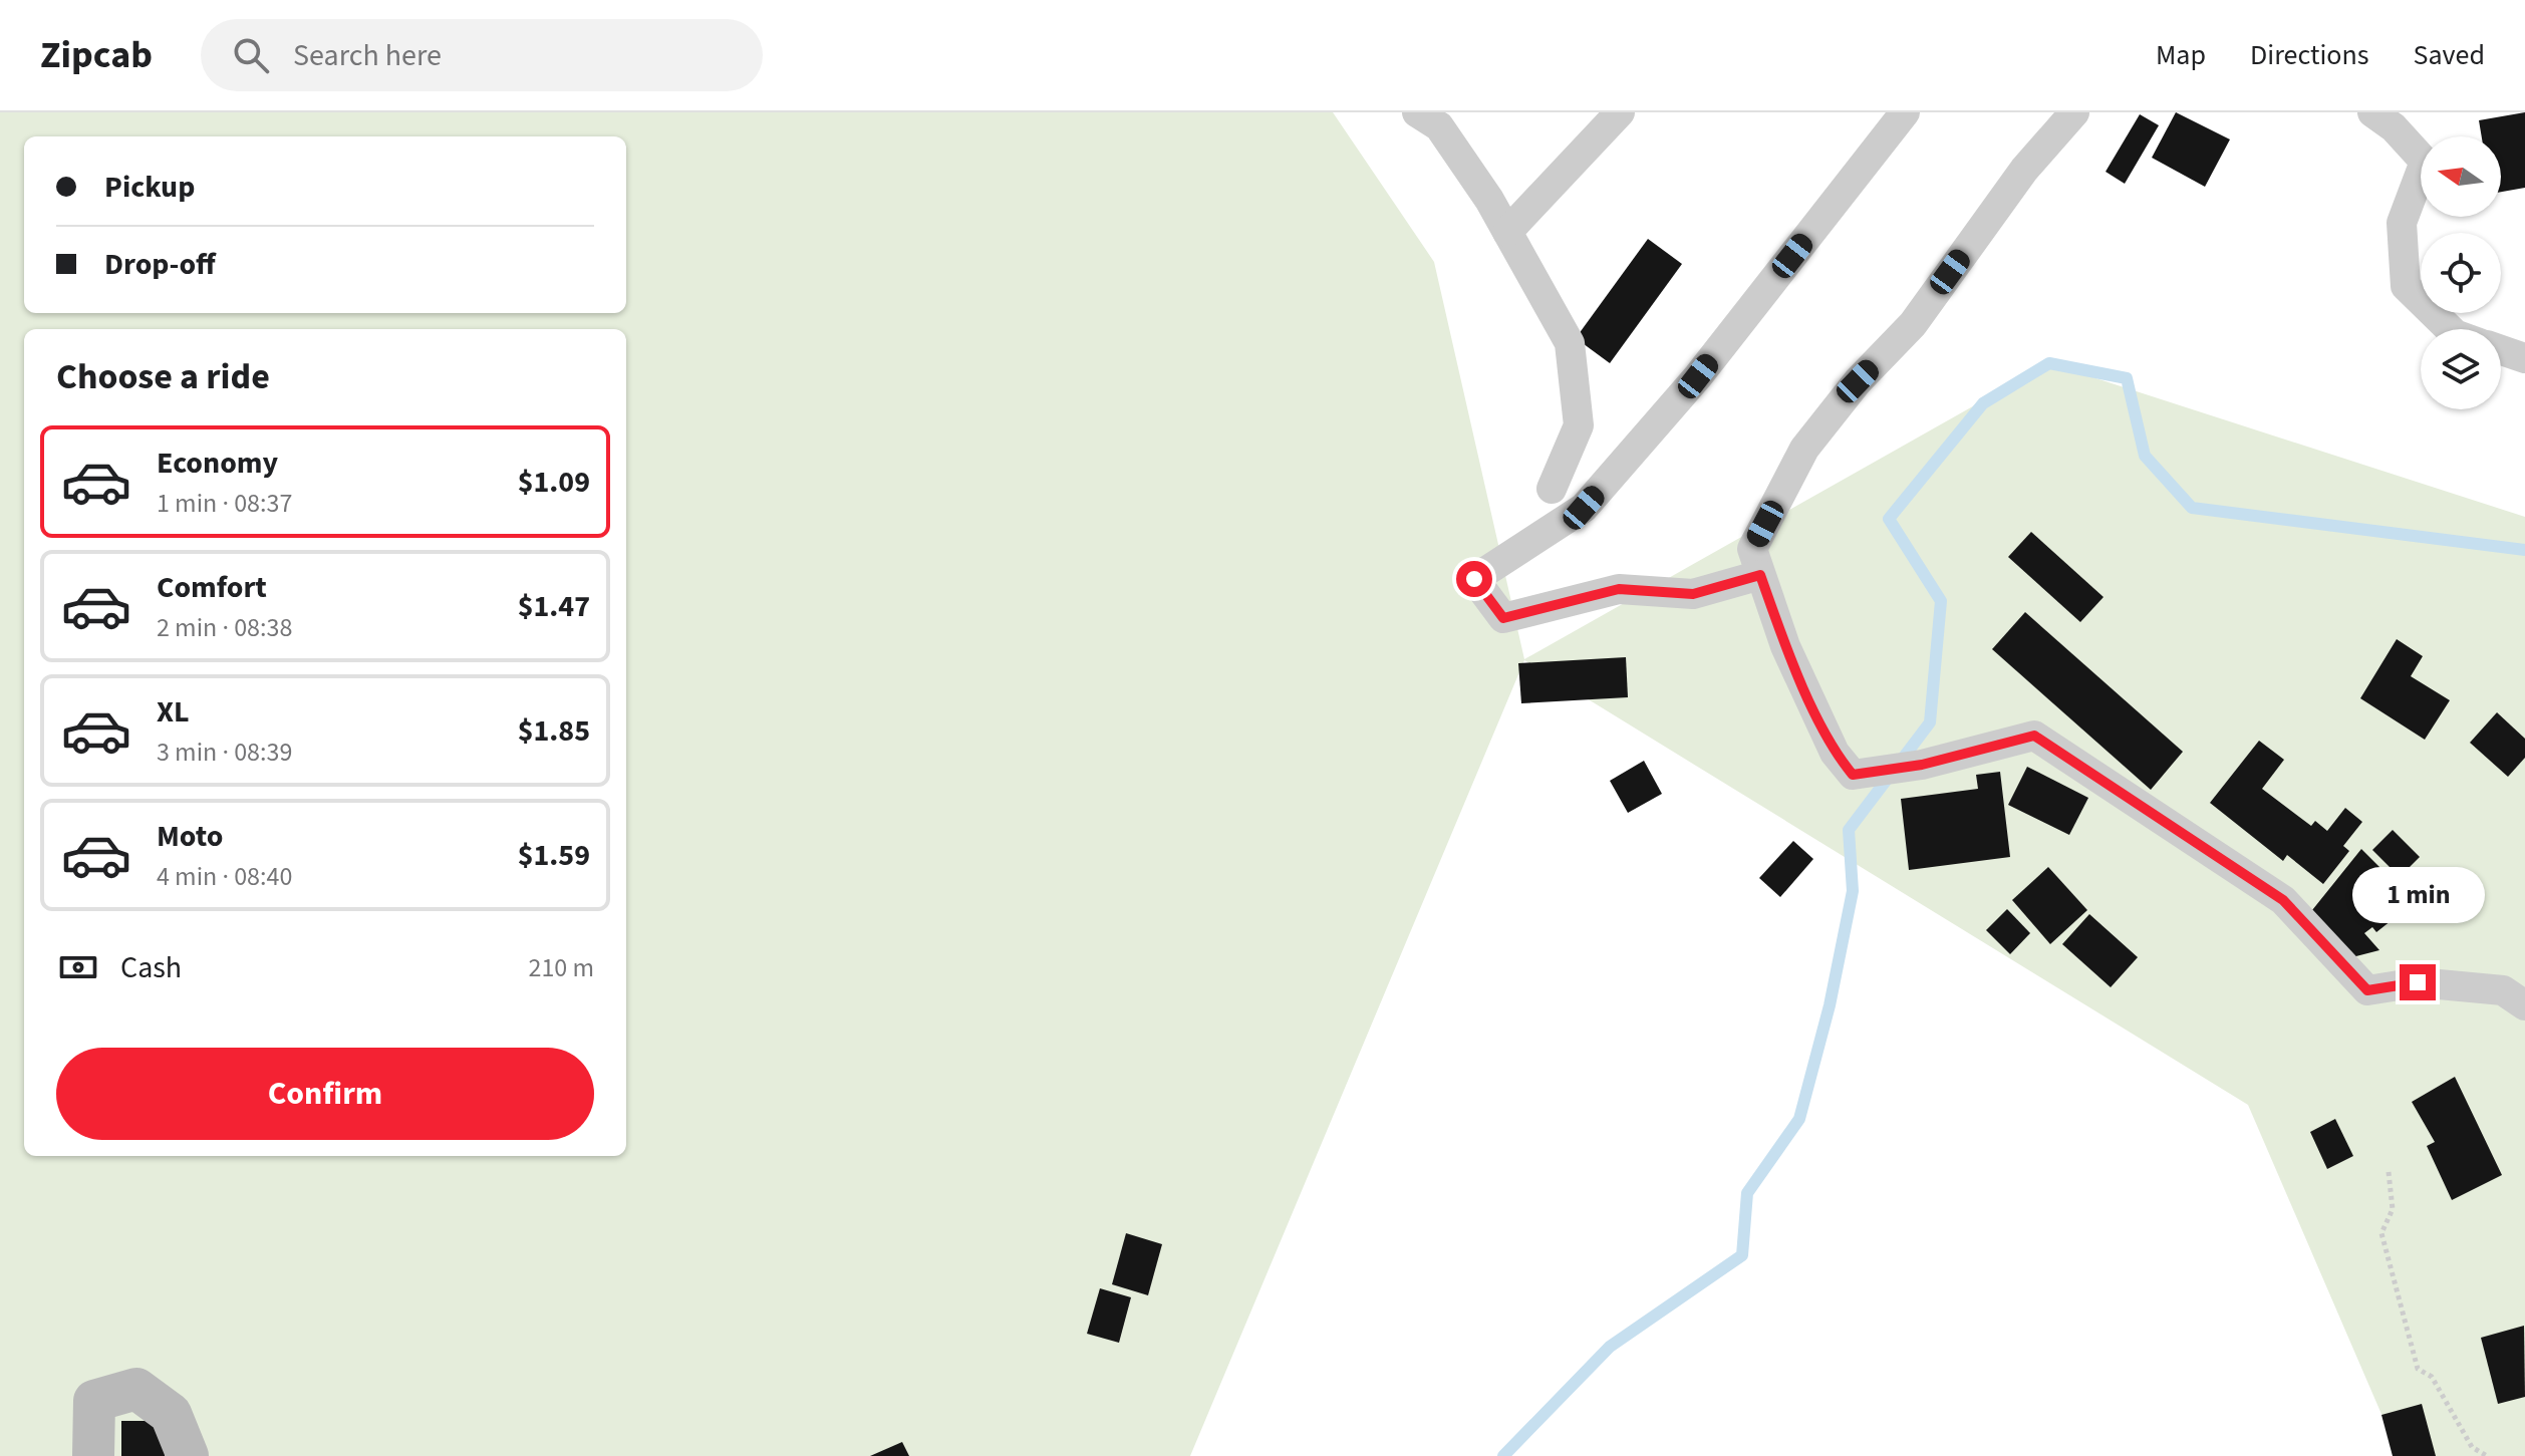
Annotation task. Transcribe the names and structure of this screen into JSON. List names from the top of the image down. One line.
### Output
{"north":"left","page":{"header":"Zipcab","search":"Search here","nav":["Map","Directions","Saved"],"banner":["Pickup","Drop-off"],"heading":"Choose a ride","list":[{"name":"Economy","note":"1 min · 08:37","value":"$1.09"},{"name":"Comfort","note":"2 min · 08:38","value":"$1.47"},{"name":"XL","note":"3 min · 08:39","value":"$1.85"},{"name":"Moto","note":"4 min · 08:40","value":"$1.59"}],"bubble":"1 min","pay":["Cash","210 m"],"buttons":"Confirm"}}
